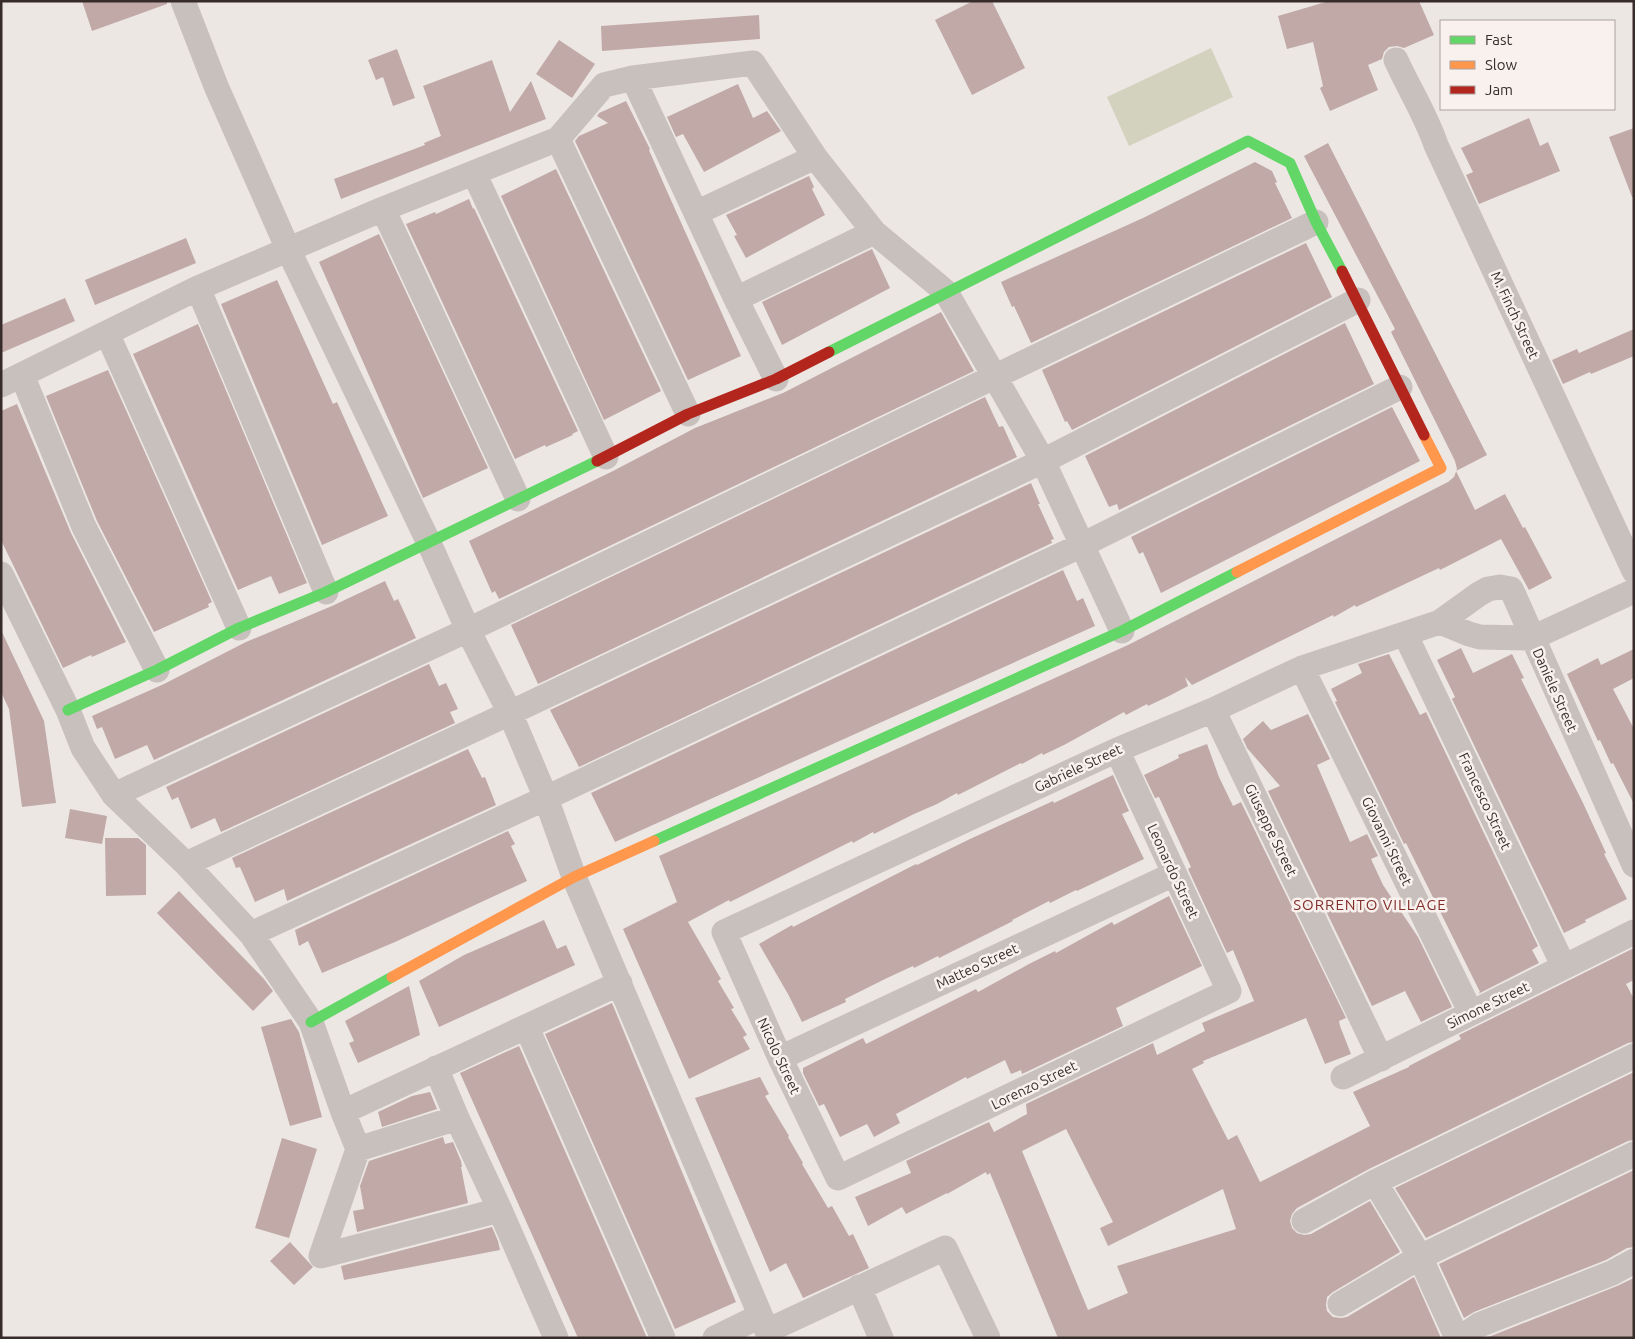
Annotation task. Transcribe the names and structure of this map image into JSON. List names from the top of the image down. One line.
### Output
{"streets":{"street":["M. Finch Street","Daniele Street","Gabriele Street","Francesco Street","Giuseppe Street","Giovanni Street","Leonardo Street","Matteo Street","Simone Street","Nicolo Street","Lorenzo Street"]},"crossings":[["Daniele Street","Gabriele Street"],["Gabriele Street","Francesco Street"],["Gabriele Street","Giuseppe Street"],["Gabriele Street","Giovanni Street"],["Gabriele Street","Leonardo Street"],["Gabriele Street","Nicolo Street"],["Francesco Street","Simone Street"],["Giuseppe Street","Simone Street"],["Giovanni Street","Simone Street"],["Leonardo Street","Matteo Street"],["Leonardo Street","Lorenzo Street"],["Matteo Street","Nicolo Street"],["Nicolo Street","Lorenzo Street"]],"districts":["SORRENTO VILLAGE"],"legend":["Fast","Slow","Jam"]}
